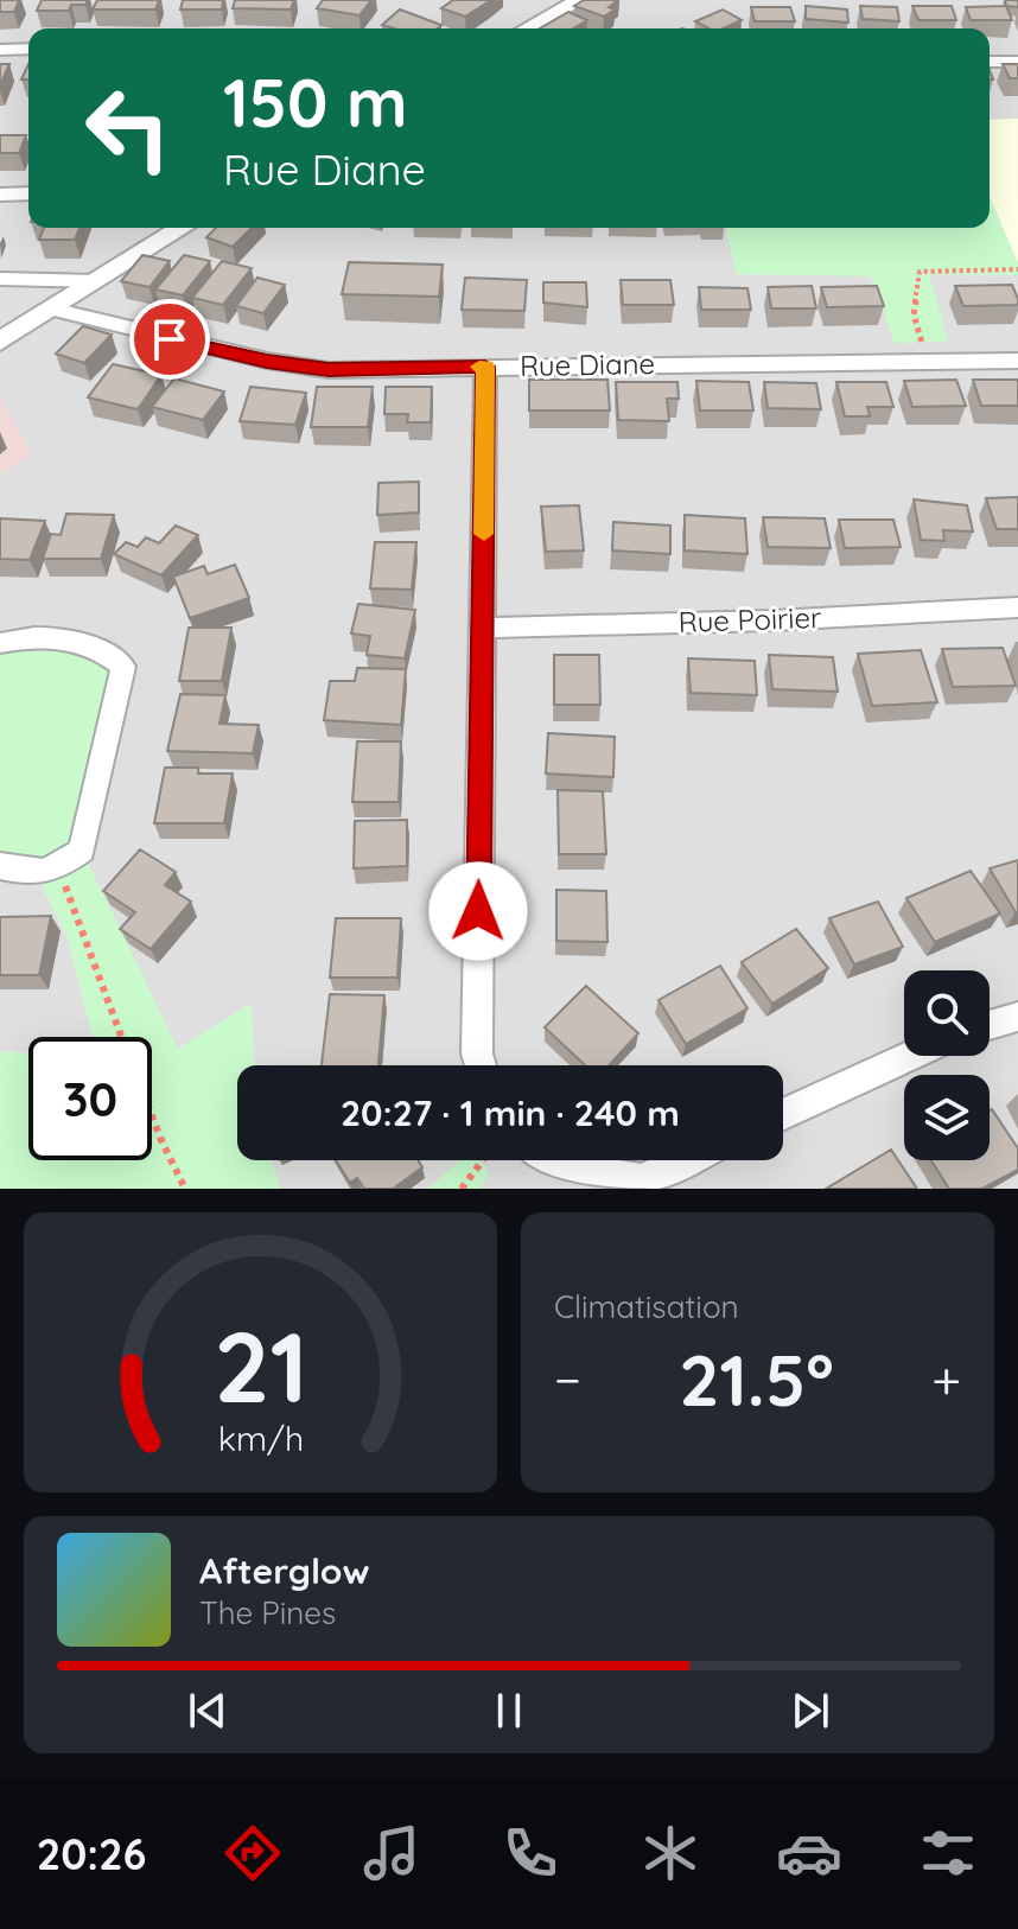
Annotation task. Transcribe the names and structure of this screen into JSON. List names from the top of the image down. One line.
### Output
{"streets":{"street":["Rue Diane","Rue Poirier"]},"page":{"turn":["150 m","Rue Diane"],"limit":"30","trip":"20:27 · 1 min · 240 m","tile":"Climatisation","heat":["−","21.5°","+"],"song":["Afterglow","The Pines"],"tabs":"20:26","gauge":["21","km/h"]}}
